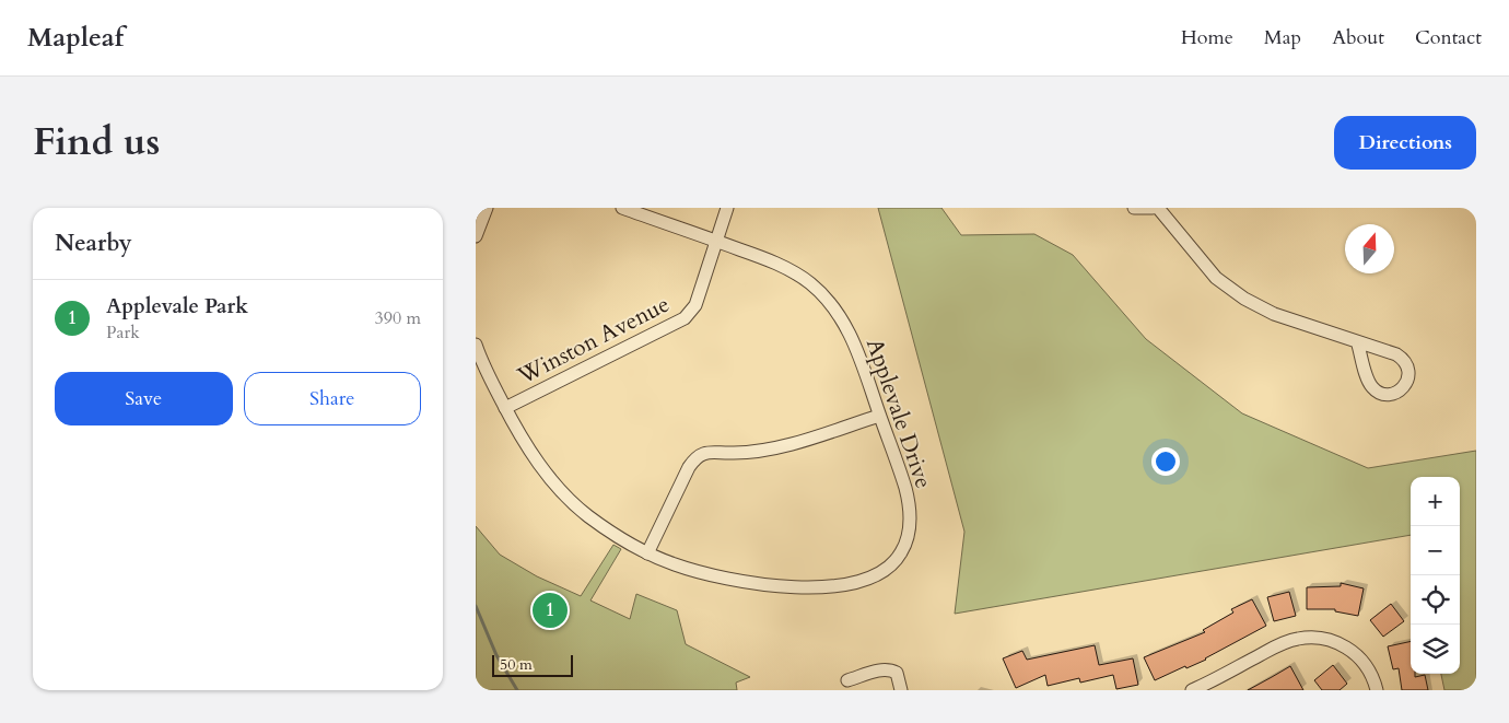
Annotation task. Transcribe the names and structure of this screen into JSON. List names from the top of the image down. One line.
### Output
{"streets":{"street":["Winston Avenue","Applevale Drive"]},"crossings":[["Winston Avenue","Applevale Drive"]],"scale_bar":"50 m","north":"top","page":{"header":"Mapleaf","nav":["Home","Map","About","Contact"],"title":"Find us","buttons":["Directions",["Save","Share"]],"heading":"Nearby","list":[{"mark":"1","name":"Applevale Park","note":"Park","value":"390 m"}],"map_buttons":["+","−"],"pins":"1","scale":"50 m"}}
